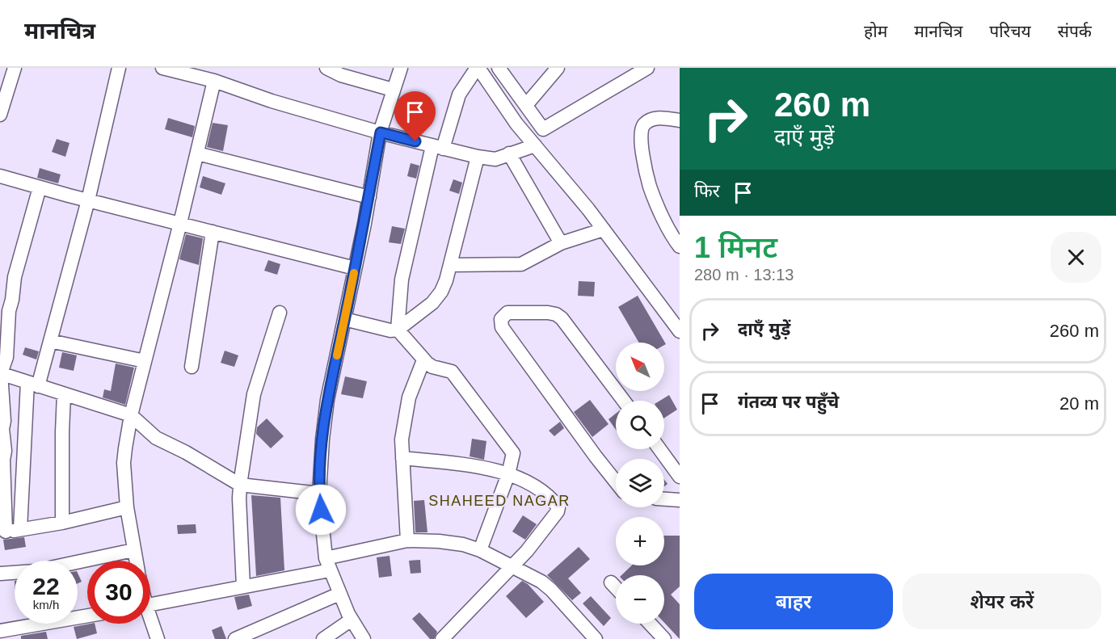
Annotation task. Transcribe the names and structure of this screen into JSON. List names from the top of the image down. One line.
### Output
{"districts":["SHAHEED NAGAR"],"north":"top left","page":{"header":"मानचित्र","nav":["होम","मानचित्र","परिचय","संपर्क"],"turn":["260 m","दाएँ मुड़ें"],"then":"फिर","heading":["1 मिनट","280 m · 13:13"],"list":[{"name":"दाएँ मुड़ें","value":"260 m"},{"name":"गंतव्य पर पहुँचे","value":"20 m"}],"map_buttons":["+","−"],"speed":"22 km/h","limit":"30","buttons":["बाहर","शेयर करें"]}}
